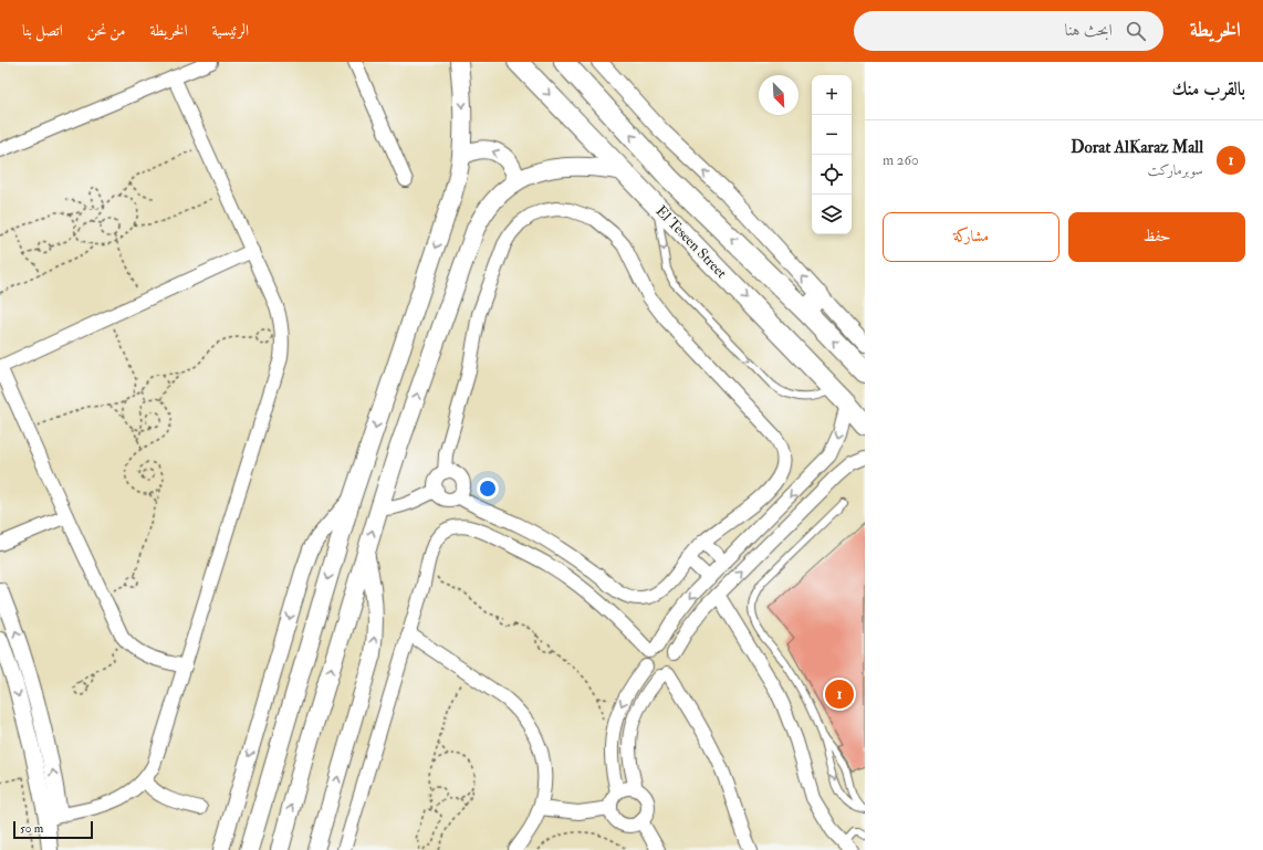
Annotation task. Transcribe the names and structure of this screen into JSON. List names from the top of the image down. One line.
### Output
{"streets":{"main road":["El Teseen Street"]},"scale_bar":"50 m","north":"bottom right","page":{"header":"الخريطة","search":"ابحث هنا","nav":["الرئيسية","الخريطة","من نحن","اتصل بنا"],"heading":"بالقرب منك","map_buttons":["+","−"],"list":[{"mark":"1","name":"Dorat AlKaraz Mall","note":"سوبرماركت","value":"260 m"}],"buttons":["حفظ","مشاركة"],"pins":"1","scale":"50 m"}}
